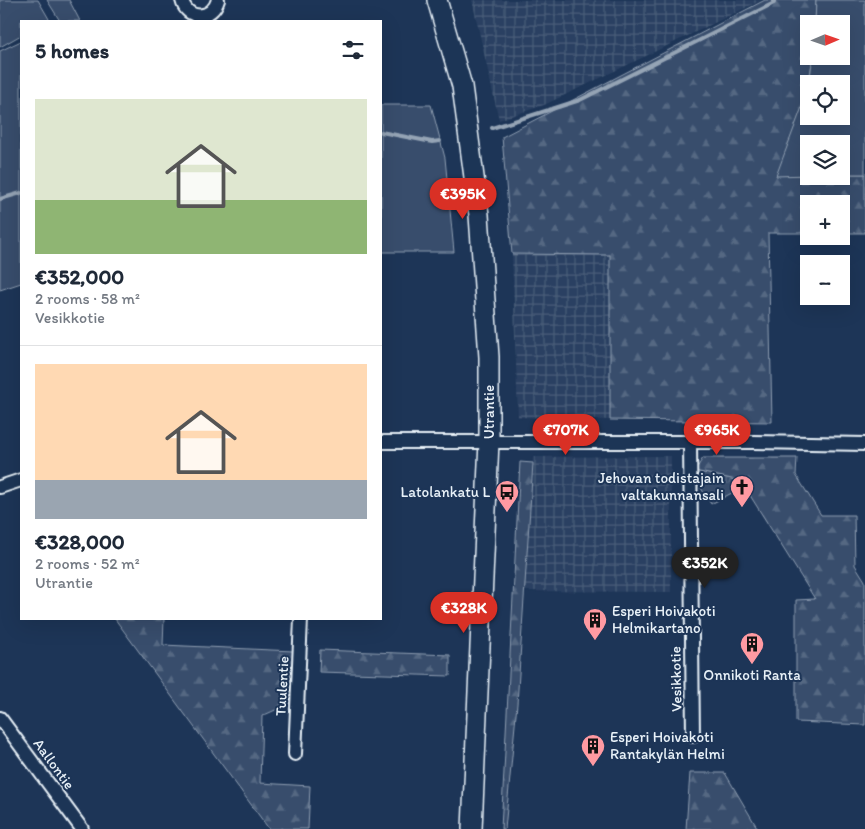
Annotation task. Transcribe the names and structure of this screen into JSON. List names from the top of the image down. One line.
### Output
{"streets":{"main road":["Utrantie"],"street":["Vesikkotie","Tuulentie","Aallontie"]},"places":{"church":["Jehovan todistajain valtakunnansali"],"bus stop":["Latolankatu L"],"building":["Esperi Hoivakoti Helmikartano","Onnikoti Ranta","Esperi Hoivakoti Rantakylän Helmi"]},"north":"right","page":{"map_buttons":["+","−"],"heading":"5 homes","list":[{"name":"€352,000","note":"2 rooms · 58 m² · Vesikkotie"},{"name":"€328,000","note":"2 rooms · 52 m² · Utrantie"}],"price":["€395K","€707K","€965K","€352K","€328K"]}}
